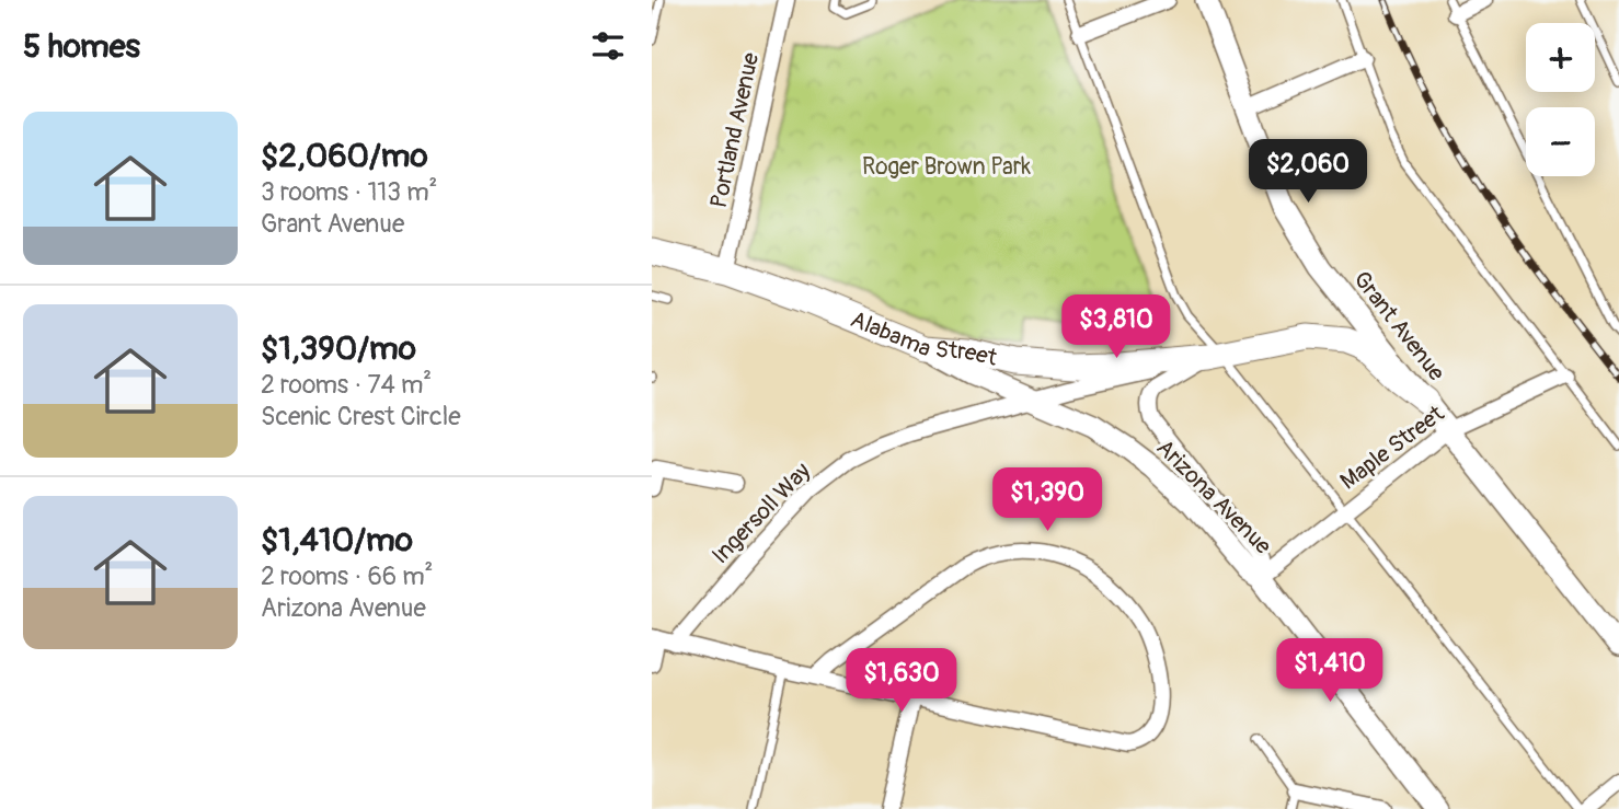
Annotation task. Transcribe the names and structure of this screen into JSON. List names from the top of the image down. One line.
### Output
{"streets":{"main road":["Grant Avenue","Alabama Street","Arizona Avenue"],"street":["Portland Avenue","Maple Street","Ingersoll Way"]},"crossings":[["Portland Avenue","Alabama Street"],["Grant Avenue","Alabama Street"],["Grant Avenue","Maple Street"],["Alabama Street","Arizona Avenue"],["Alabama Street","Ingersoll Way"],["Maple Street","Arizona Avenue"],["Arizona Avenue","Ingersoll Way"]],"parks":["Roger Brown Park"],"page":{"heading":"5 homes","map_buttons":["+","−"],"list":[{"name":"$2,060/mo","note":"3 rooms · 113 m² · Grant Avenue"},{"name":"$1,390/mo","note":"2 rooms · 74 m² · Scenic Crest Circle"},{"name":"$1,410/mo","note":"2 rooms · 66 m² · Arizona Avenue"}],"price":["$2,060","$3,810","$1,390","$1,410","$1,630"]}}
